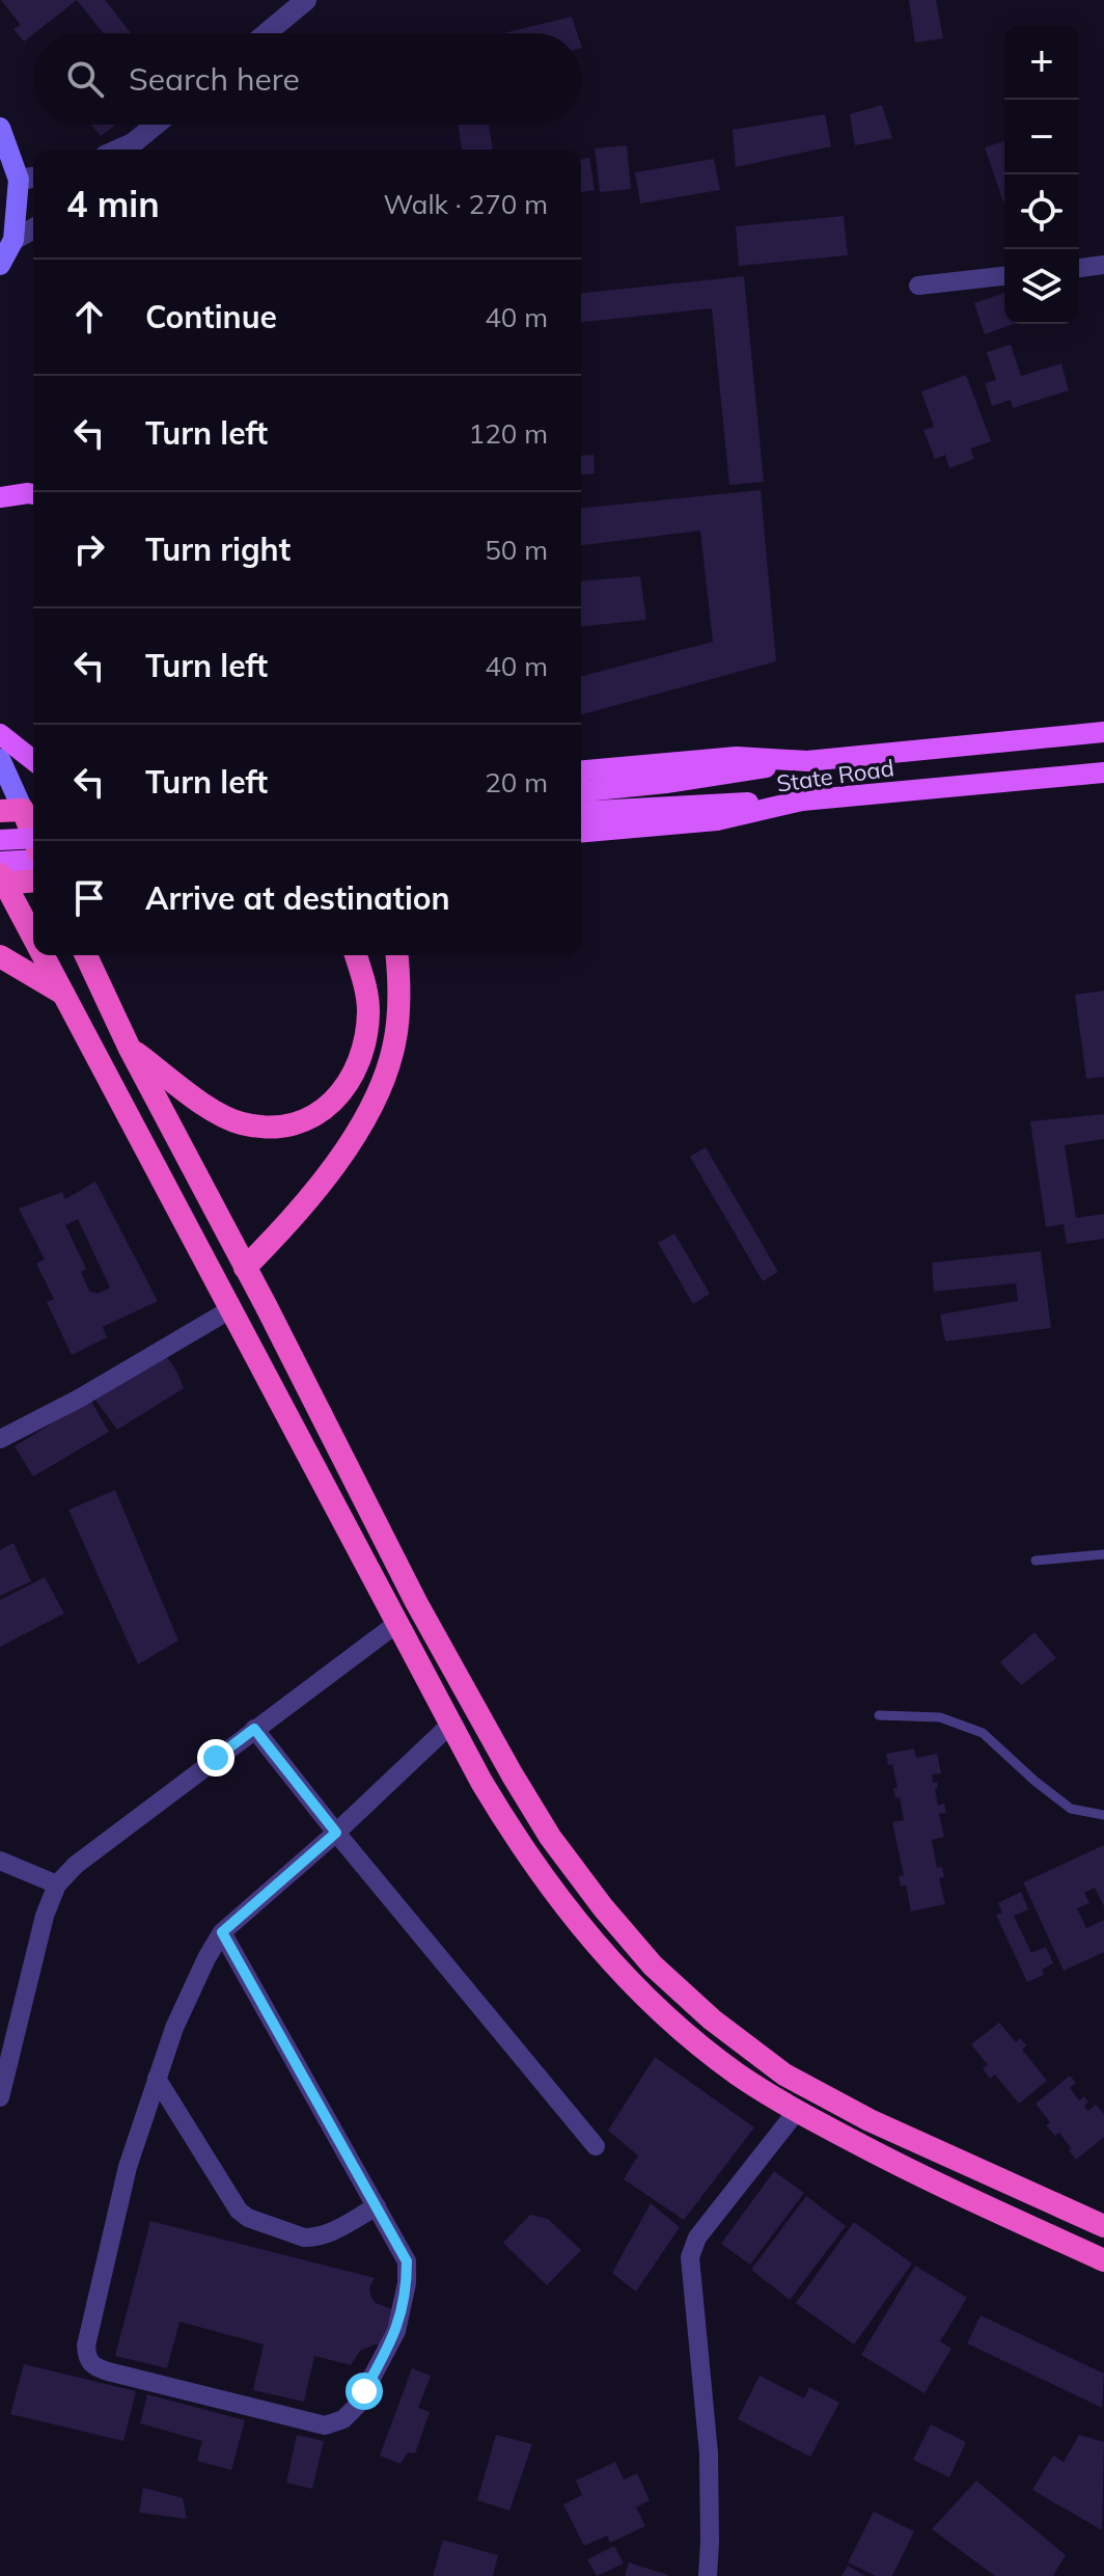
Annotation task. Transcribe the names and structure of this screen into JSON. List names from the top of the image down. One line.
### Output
{"streets":{"main road":["State Road"]},"page":{"map_buttons":["+","−"],"search":"Search here","heading":["4 min","Walk · 270 m"],"list":[["Continue","40 m"],["Turn left","120 m"],["Turn right","50 m"],["Turn left","40 m"],["Turn left","20 m"],"Arrive at destination"]}}
